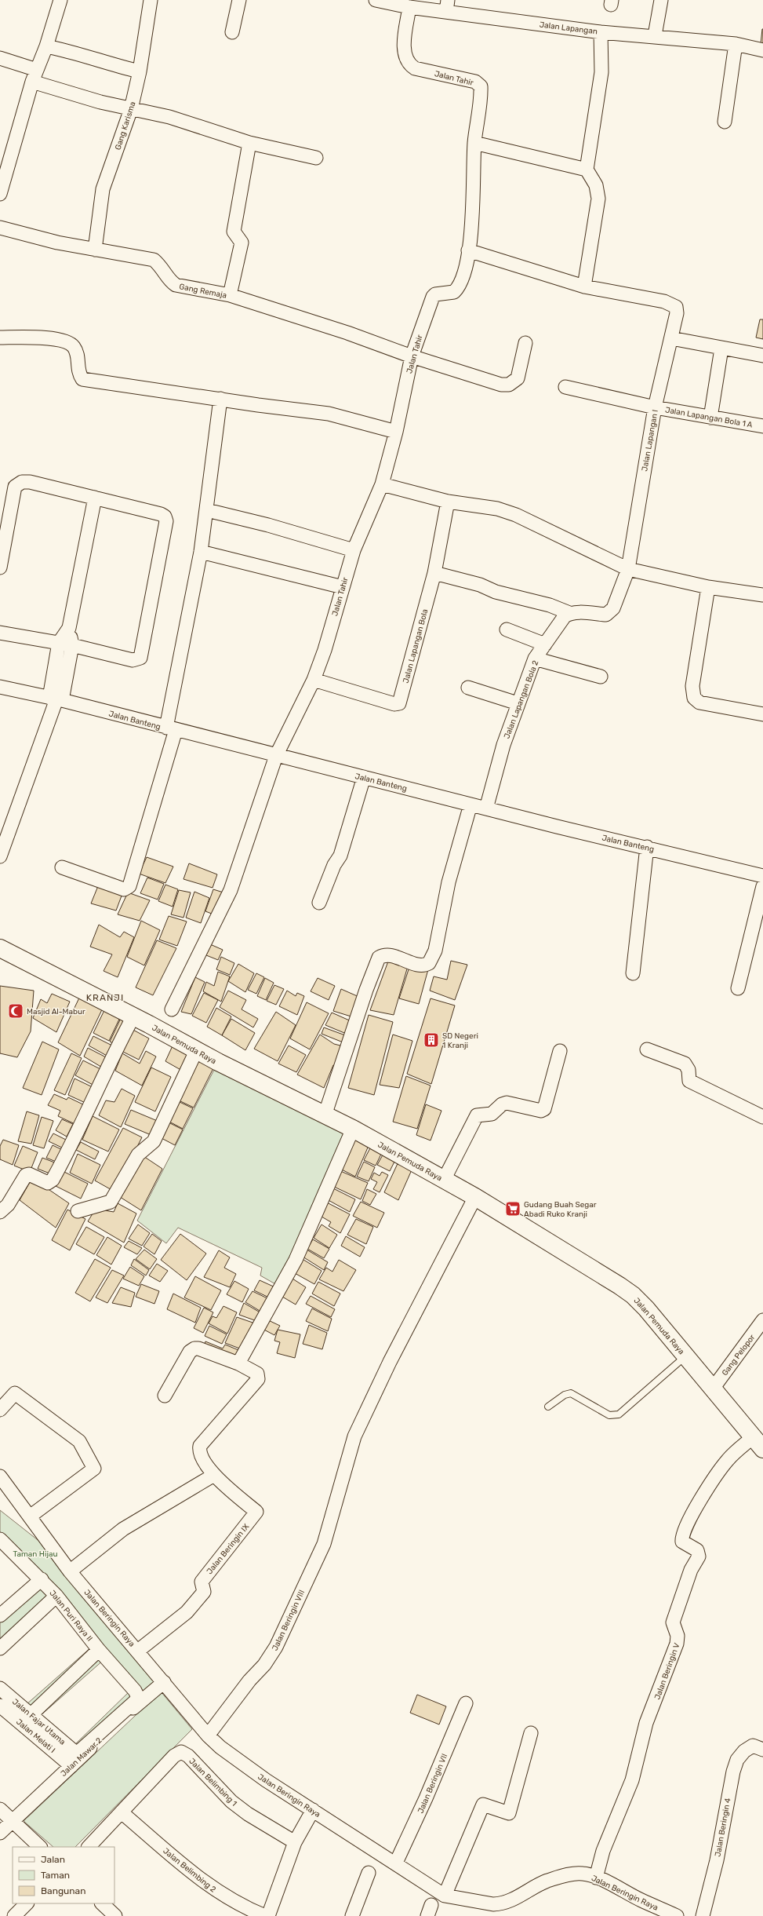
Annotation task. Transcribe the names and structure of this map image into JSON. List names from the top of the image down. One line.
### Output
{"streets":{"main road":["Jalan Pemuda Raya"],"street":["Jalan Lapangan","Jalan Tahir","Gang Karisma","Gang Remaja","Jalan Lapangan Bola 1 A","Jalan Lapangan I","Jalan Lapangan Bola","Jalan Lapangan Bola 2","Jalan Banteng","Gang Pelopor","Jalan Beringin IX","Jalan Puri Raya II","Jalan Beringin Raya","Jalan Beringin VIII","Jalan Beringin V","Jalan Fajar Utama","Jalan Melati I","Jalan Mawar 2","Jalan Belimbing 1","Jalan Beringin VII","Jalan Beringin 4","Jalan Belimbing 2"]},"crossings":[["Jalan Lapangan","Jalan Tahir"],["Jalan Tahir","Gang Remaja"],["Jalan Tahir","Jalan Lapangan Bola"],["Jalan Tahir","Jalan Banteng"],["Gang Karisma","Gang Remaja"],["Jalan Lapangan Bola 1 A","Jalan Lapangan I"],["Jalan Lapangan Bola 2","Jalan Banteng"],["Jalan Pemuda Raya","Gang Pelopor"],["Jalan Pemuda Raya","Jalan Beringin VIII"],["Jalan Pemuda Raya","Jalan Beringin V"],["Jalan Beringin IX","Jalan Beringin Raya"],["Jalan Puri Raya II","Jalan Fajar Utama"],["Jalan Beringin Raya","Jalan Beringin VIII"],["Jalan Beringin Raya","Jalan Beringin V"],["Jalan Beringin Raya","Jalan Mawar 2"],["Jalan Beringin Raya","Jalan Beringin VII"],["Jalan Melati I","Jalan Mawar 2"],["Jalan Belimbing 1","Jalan Belimbing 2"]],"districts":["KRANJI"],"parks":["Taman Hijau"],"places":{"mosque":["Masjid Al-Mabur"],"building":["SD Negeri 1 Kranji"],"supermarket":["Gudang Buah Segar Abadi Ruko Kranji"]},"legend":["Jalan","Taman","Bangunan"]}
